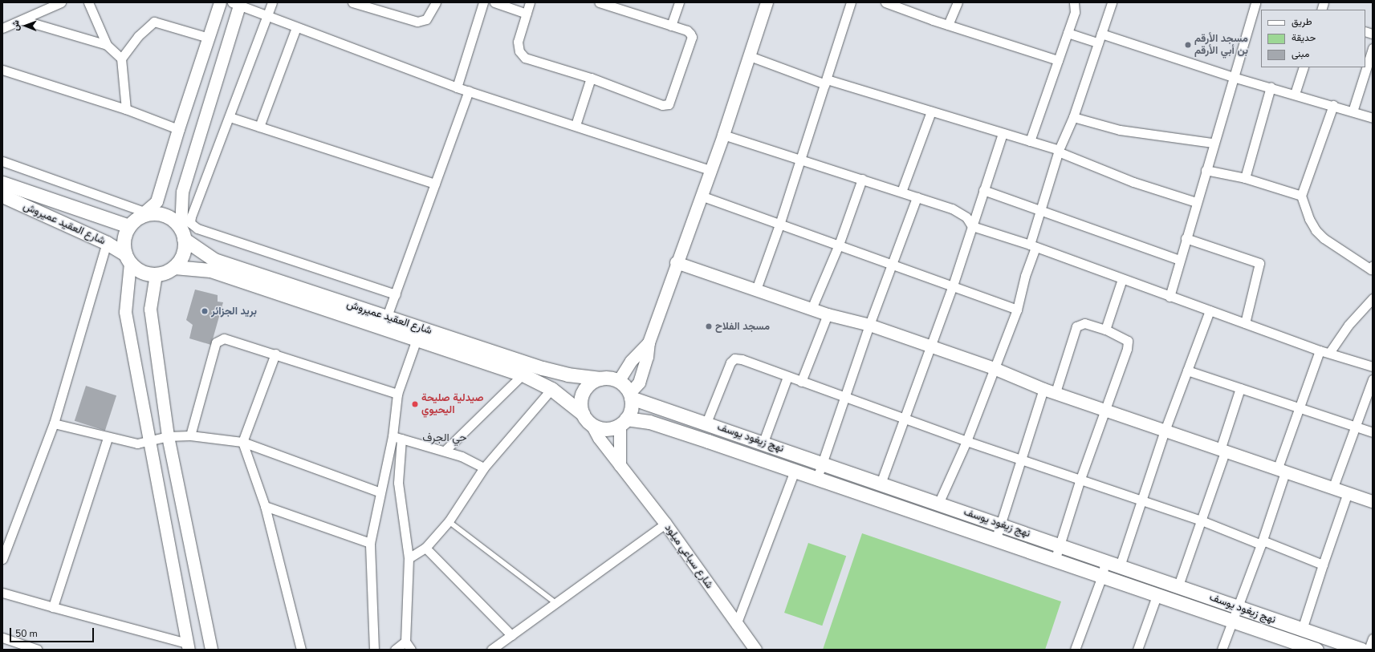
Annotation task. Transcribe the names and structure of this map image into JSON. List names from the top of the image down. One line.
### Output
{"streets":{"main road":["شارع العقيد عميروش","نهج زيغود يوسف"],"street":["شارع سباعي ميلود"]},"crossings":[["شارع العقيد عميروش","نهج زيغود يوسف"],["شارع العقيد عميروش","شارع سباعي ميلود"],["نهج زيغود يوسف","شارع سباعي ميلود"]],"districts":["حي الجرف"],"places":["مسجد الأرقم بن أبي الأرقم","بريد الجزائر","مسجد الفلاح","صيدلية صليحة اليحيوي"],"legend":["طريق","حديقة","مبنى"],"scale_bar":"50 m","north":"left"}
